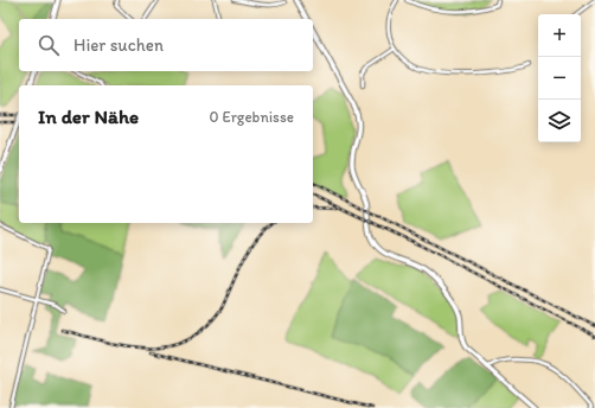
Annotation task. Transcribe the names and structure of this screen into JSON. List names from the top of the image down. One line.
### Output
{"page":{"map_buttons":["+","−"],"search":"Hier suchen","heading":["In der Nähe","0 Ergebnisse"]}}
